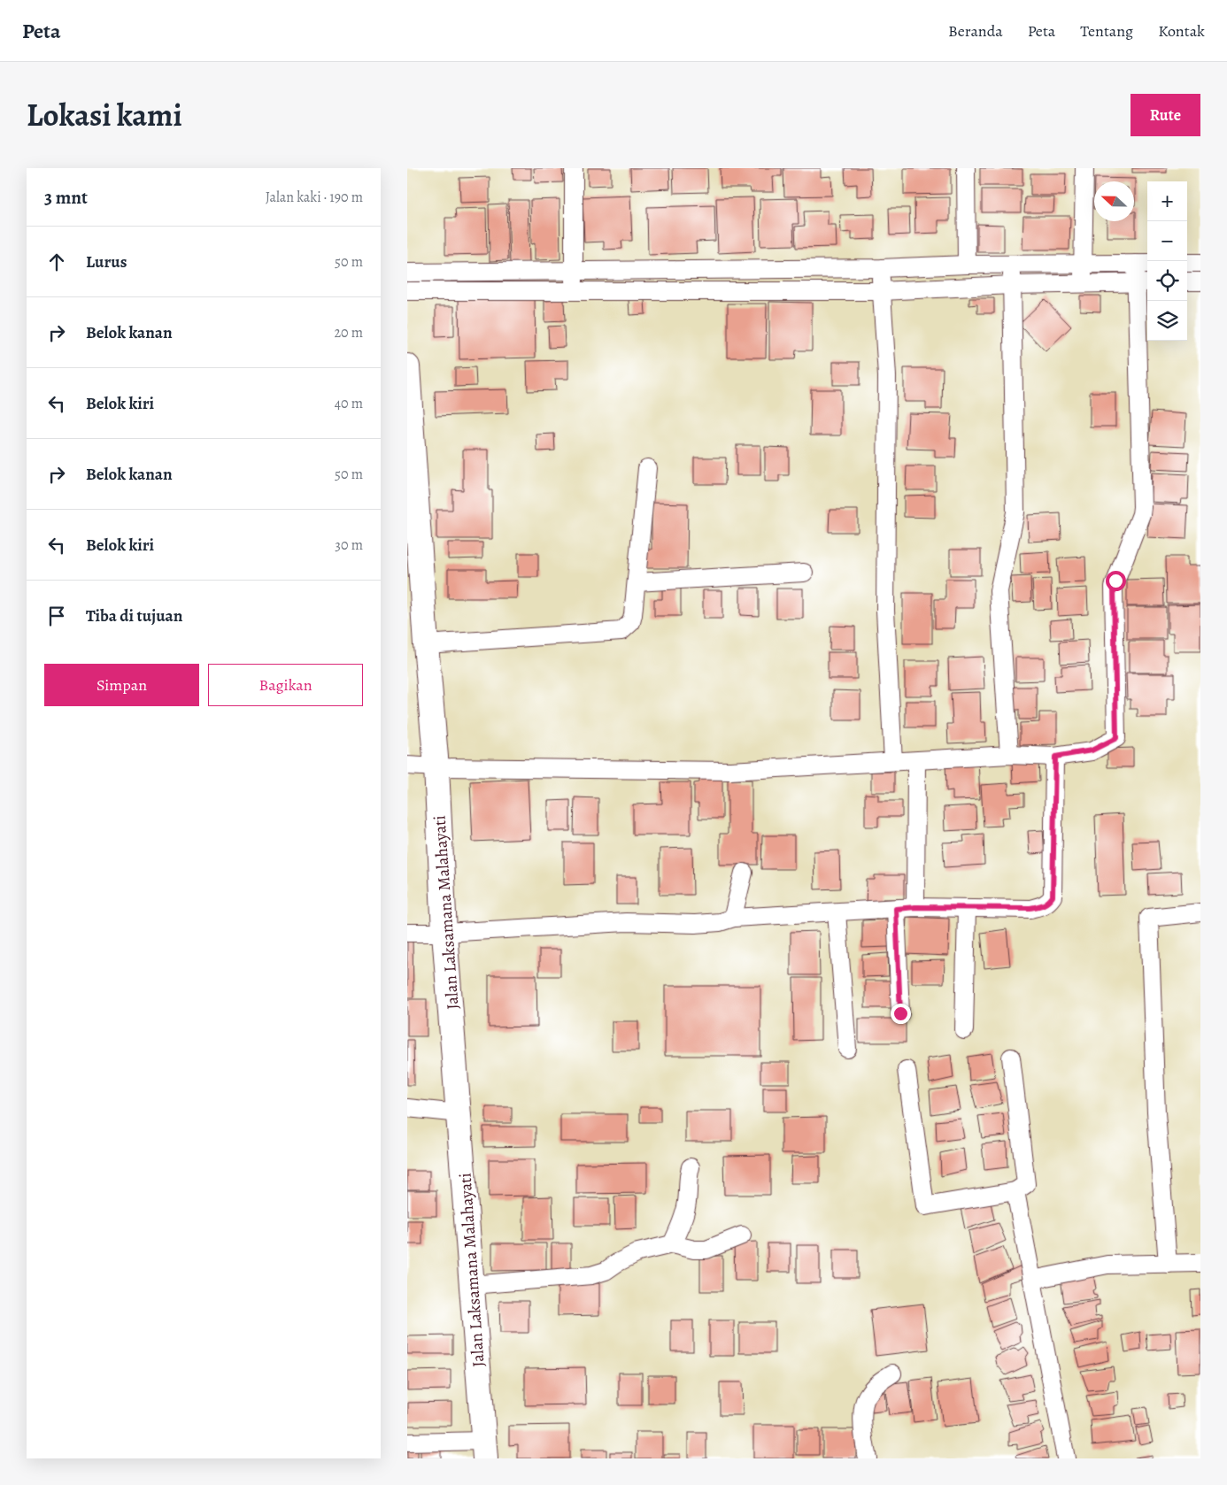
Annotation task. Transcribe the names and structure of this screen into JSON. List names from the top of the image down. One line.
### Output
{"streets":{"highway":["Jalan Laksamana Malahayati"]},"north":"left","page":{"header":"Peta","nav":["Beranda","Peta","Tentang","Kontak"],"title":"Lokasi kami","buttons":["Rute",["Simpan","Bagikan"]],"heading":["3 mnt","Jalan kaki · 190 m"],"map_buttons":["+","−"],"list":[["Lurus","50 m"],["Belok kanan","20 m"],["Belok kiri","40 m"],["Belok kanan","50 m"],["Belok kiri","30 m"],"Tiba di tujuan"]}}
